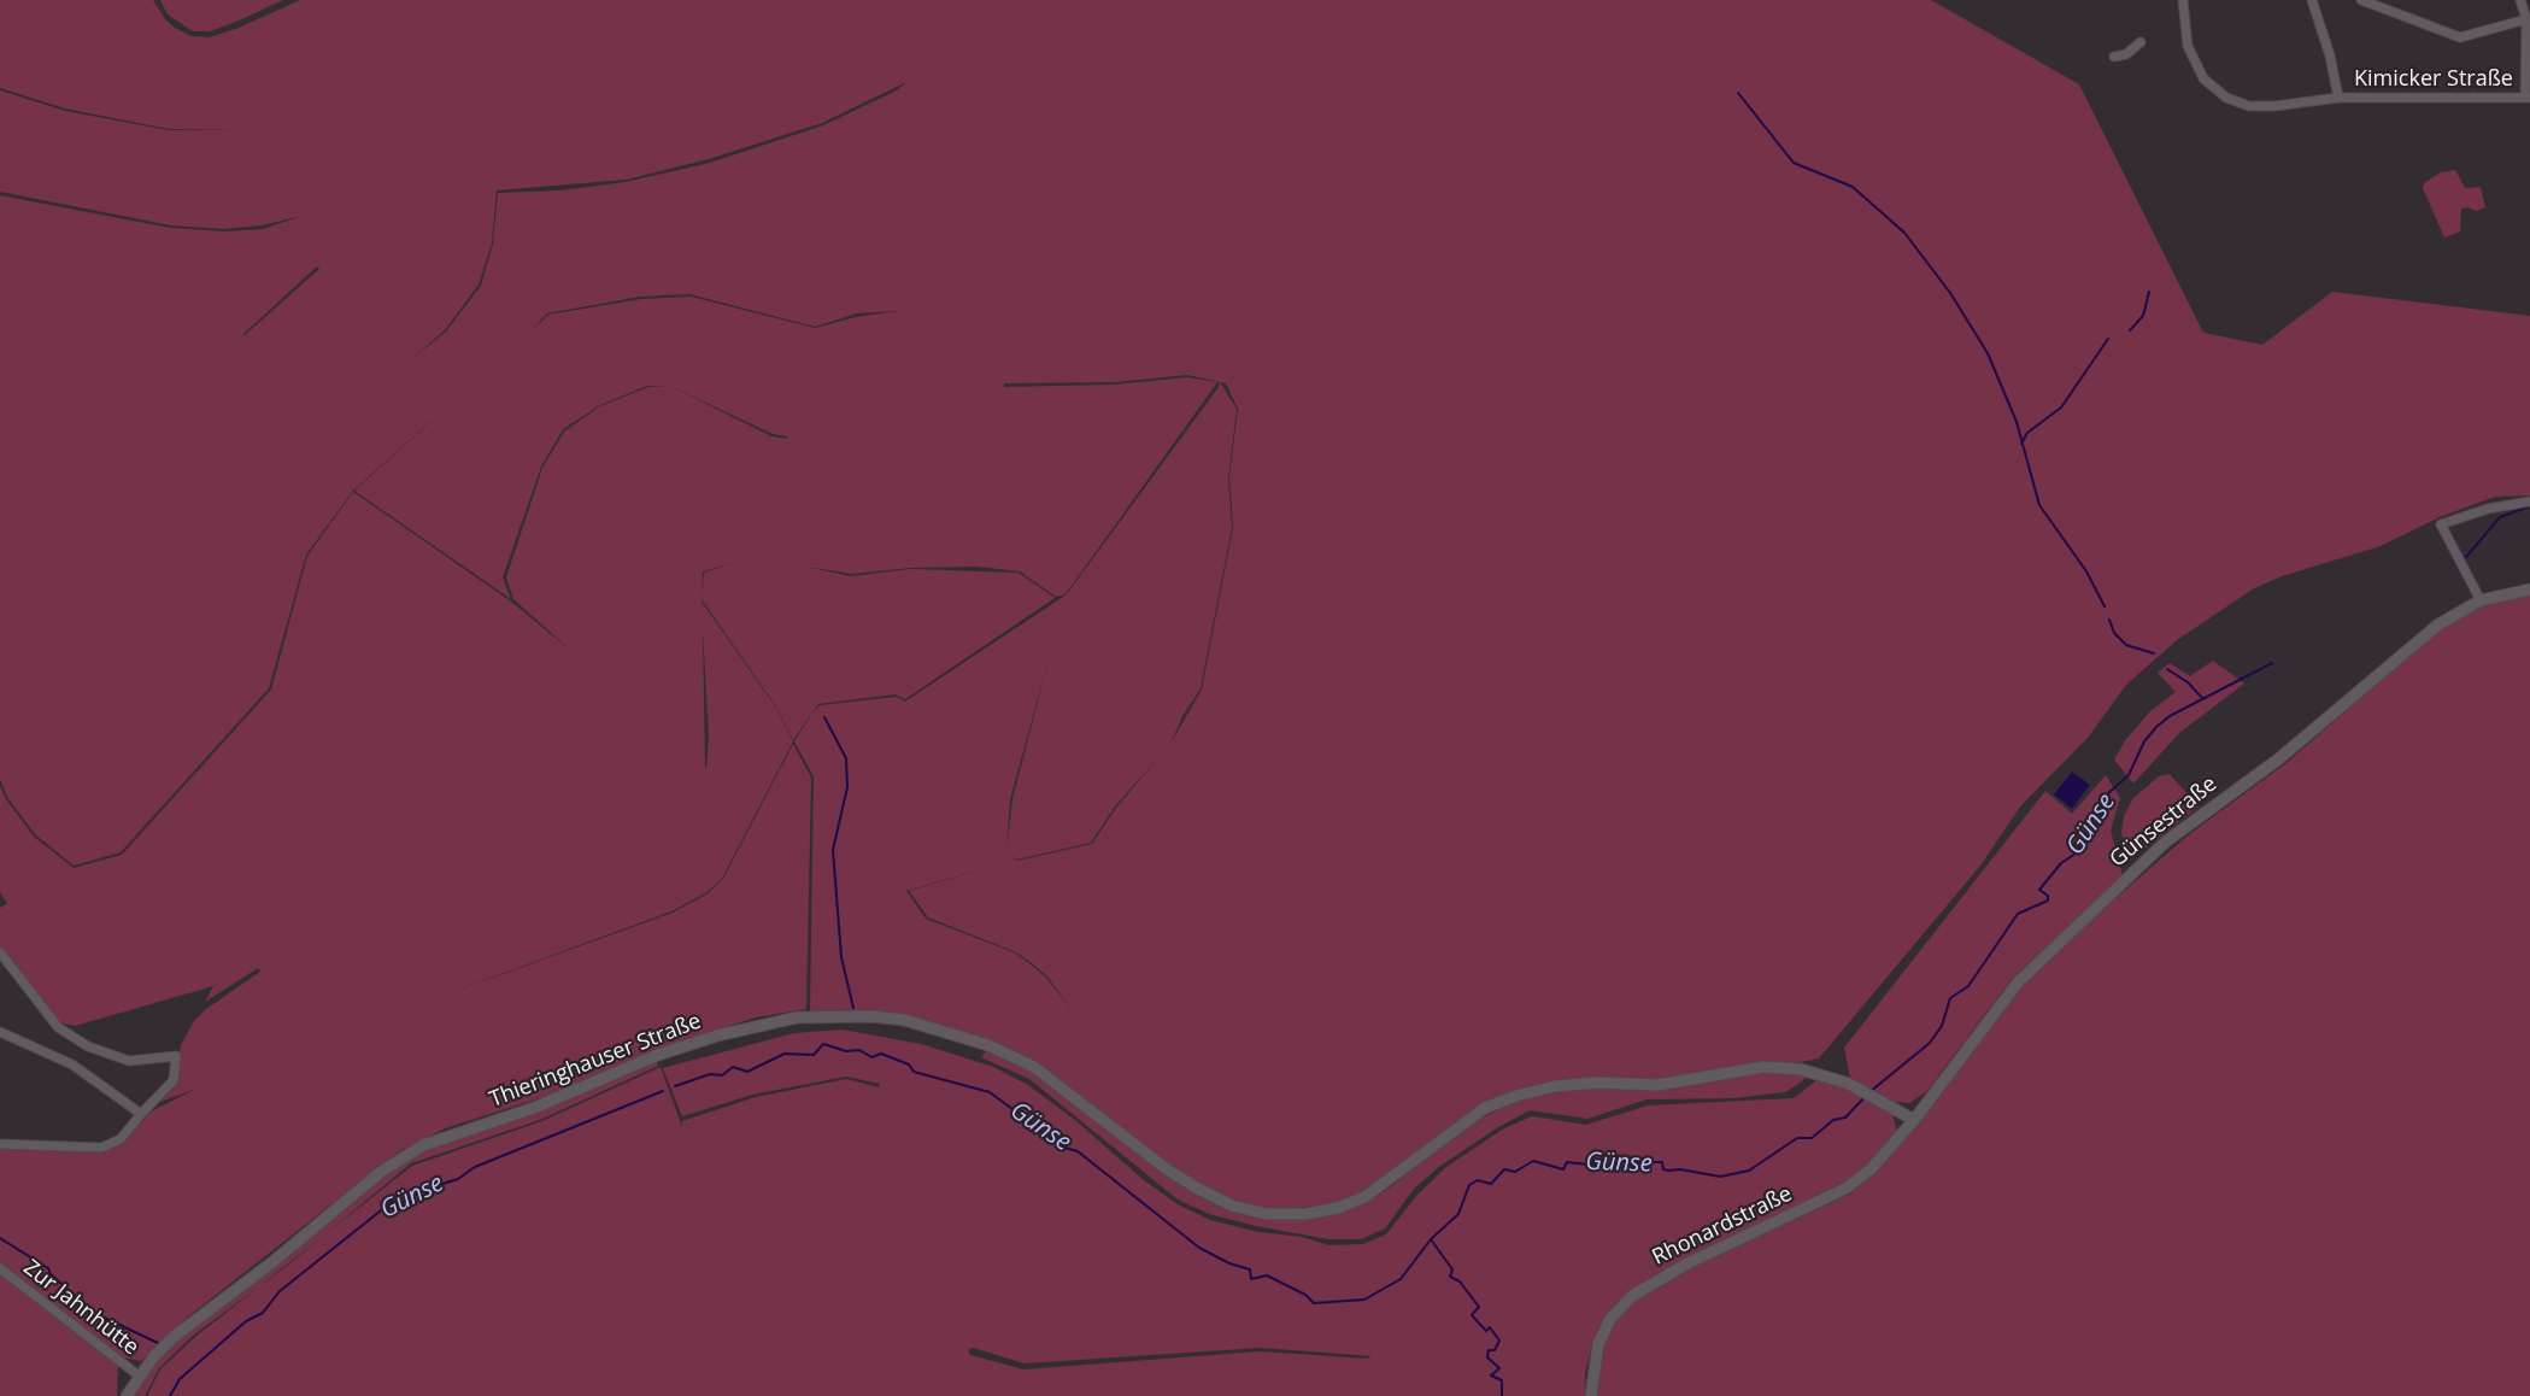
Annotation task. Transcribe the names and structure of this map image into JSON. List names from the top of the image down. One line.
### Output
{"streets":{"street":["Kimicker Straße","Günsestraße","Thieringhauser Straße","Rhonardstraße","Zur Jahnhütte"]},"crossings":[["Günsestraße","Thieringhauser Straße"],["Günsestraße","Rhonardstraße"],["Thieringhauser Straße","Rhonardstraße"],["Thieringhauser Straße","Zur Jahnhütte"]],"water":["Günse"]}
